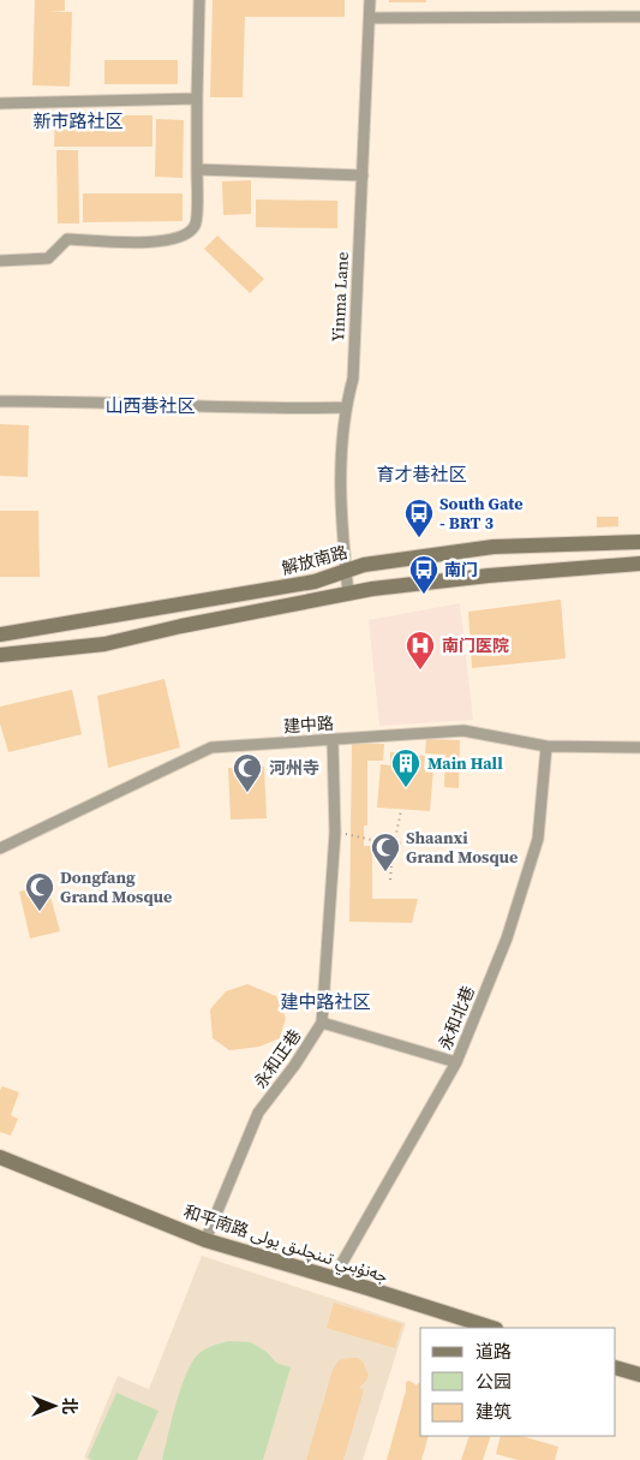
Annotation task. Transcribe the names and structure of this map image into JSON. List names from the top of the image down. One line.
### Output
{"streets":{"main road":["解放南路","和平南路 جەنۇبىي تىنچلىق يولى"],"street":["Yinma Lane","建中路","永和北巷","永和正巷"]},"crossings":[["Yinma Lane","解放南路"],["建中路","永和北巷"],["建中路","永和正巷"],["永和北巷","和平南路 جەنۇبىي تىنچلىق يولى"],["永和正巷","和平南路 جەنۇبىي تىنچلىق يولى"]],"districts":["新市路社区","山西巷社区","育才巷社区","建中路社区"],"places":{"bus stop":["South Gate - BRT 3","南门"],"hospital":["南门医院"],"building":["Main Hall"],"mosque":["河州寺","Shaanxi Grand Mosque","Dongfang Grand Mosque"]},"legend":["道路","公园","建筑"],"north":"right"}
